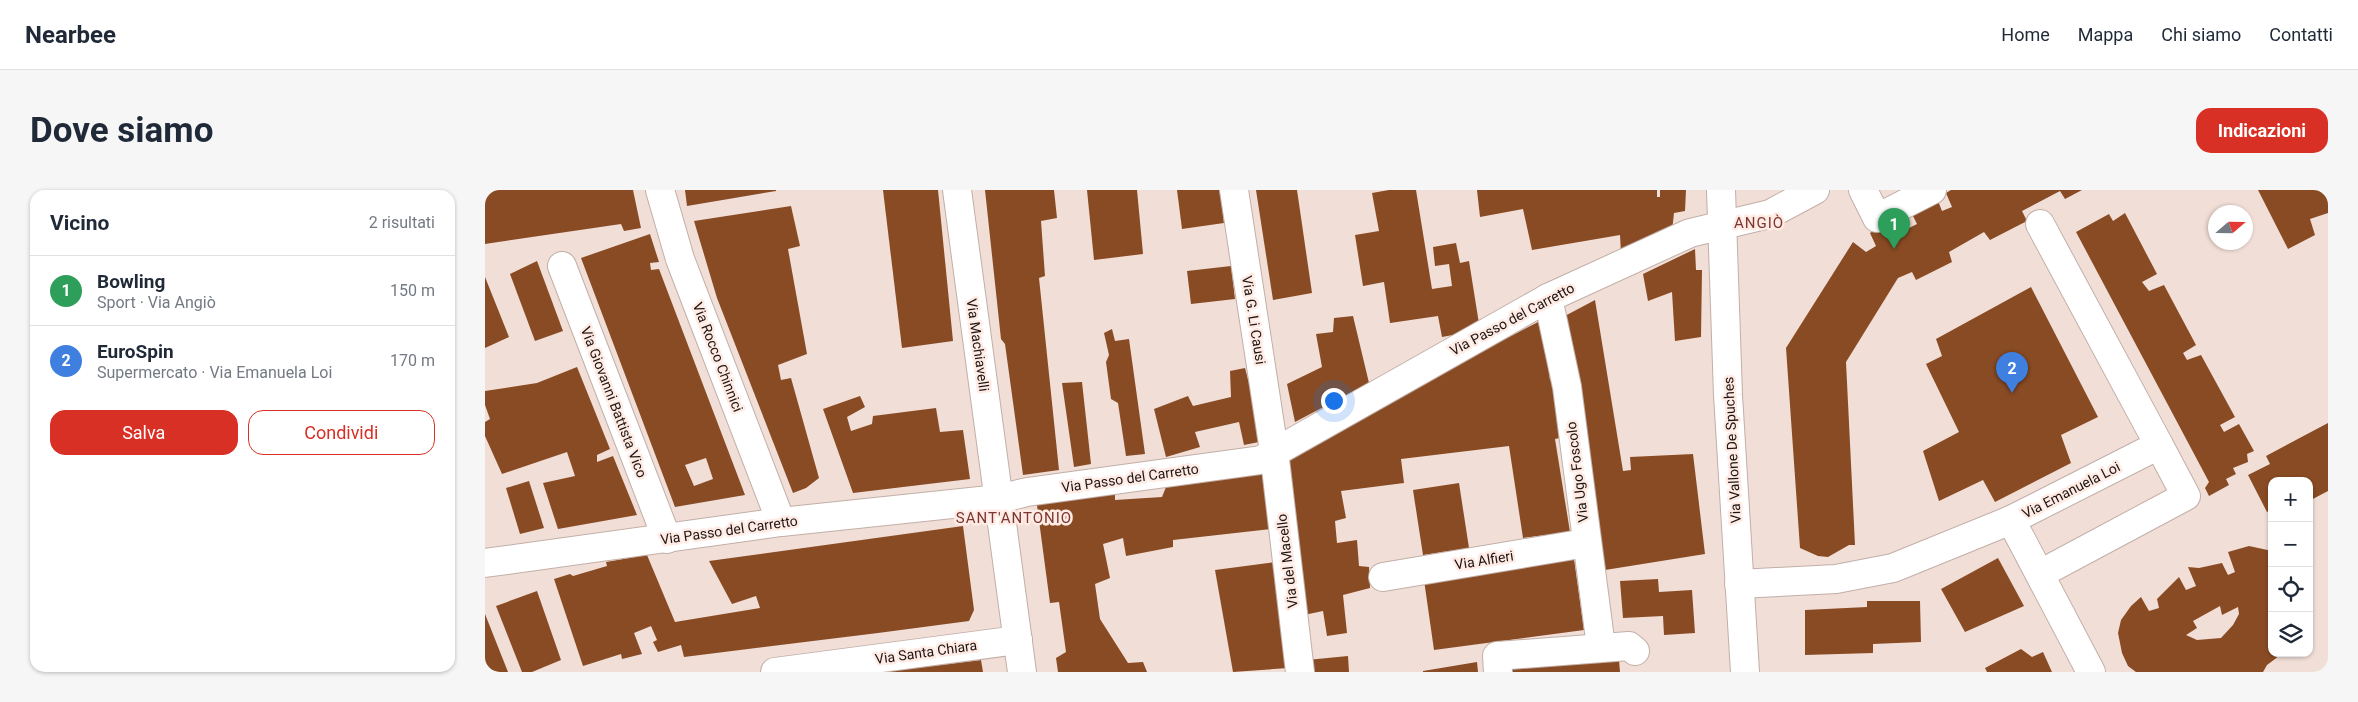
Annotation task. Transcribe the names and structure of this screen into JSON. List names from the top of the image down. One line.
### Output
{"streets":{"street":["Via Passo del Carretto","Via G. Li Causi","Via Machiavelli","Via Rocco Chinnici","Via Giovanni Battista Vico","Via Vallone De Spuches","Via Ugo Foscolo","Via Emanuela Loi","Via Alfieri","Via del Macello","Via Santa Chiara"]},"crossings":[["Via Passo del Carretto","Via G. Li Causi"],["Via Passo del Carretto","Via Machiavelli"],["Via Passo del Carretto","Via Rocco Chinnici"],["Via Passo del Carretto","Via Giovanni Battista Vico"],["Via Passo del Carretto","Via Vallone De Spuches"],["Via Passo del Carretto","Via Ugo Foscolo"],["Via Passo del Carretto","Via del Macello"],["Via G. Li Causi","Via del Macello"],["Via Machiavelli","Via Santa Chiara"],["Via Vallone De Spuches","Via Emanuela Loi"],["Via Ugo Foscolo","Via Alfieri"]],"districts":["ANGIÒ","SANT'ANTONIO"],"north":"right","page":{"header":"Nearbee","nav":["Home","Mappa","Chi siamo","Contatti"],"buttons":["Indicazioni",["Salva","Condividi"]],"title":"Dove siamo","heading":["Vicino","2 risultati"],"pins":["1","2"],"list":[{"mark":"1","name":"Bowling","note":"Sport · Via Angiò","value":"150 m"},{"mark":"2","name":"EuroSpin","note":"Supermercato · Via Emanuela Loi","value":"170 m"}],"map_buttons":["+","−"]}}
